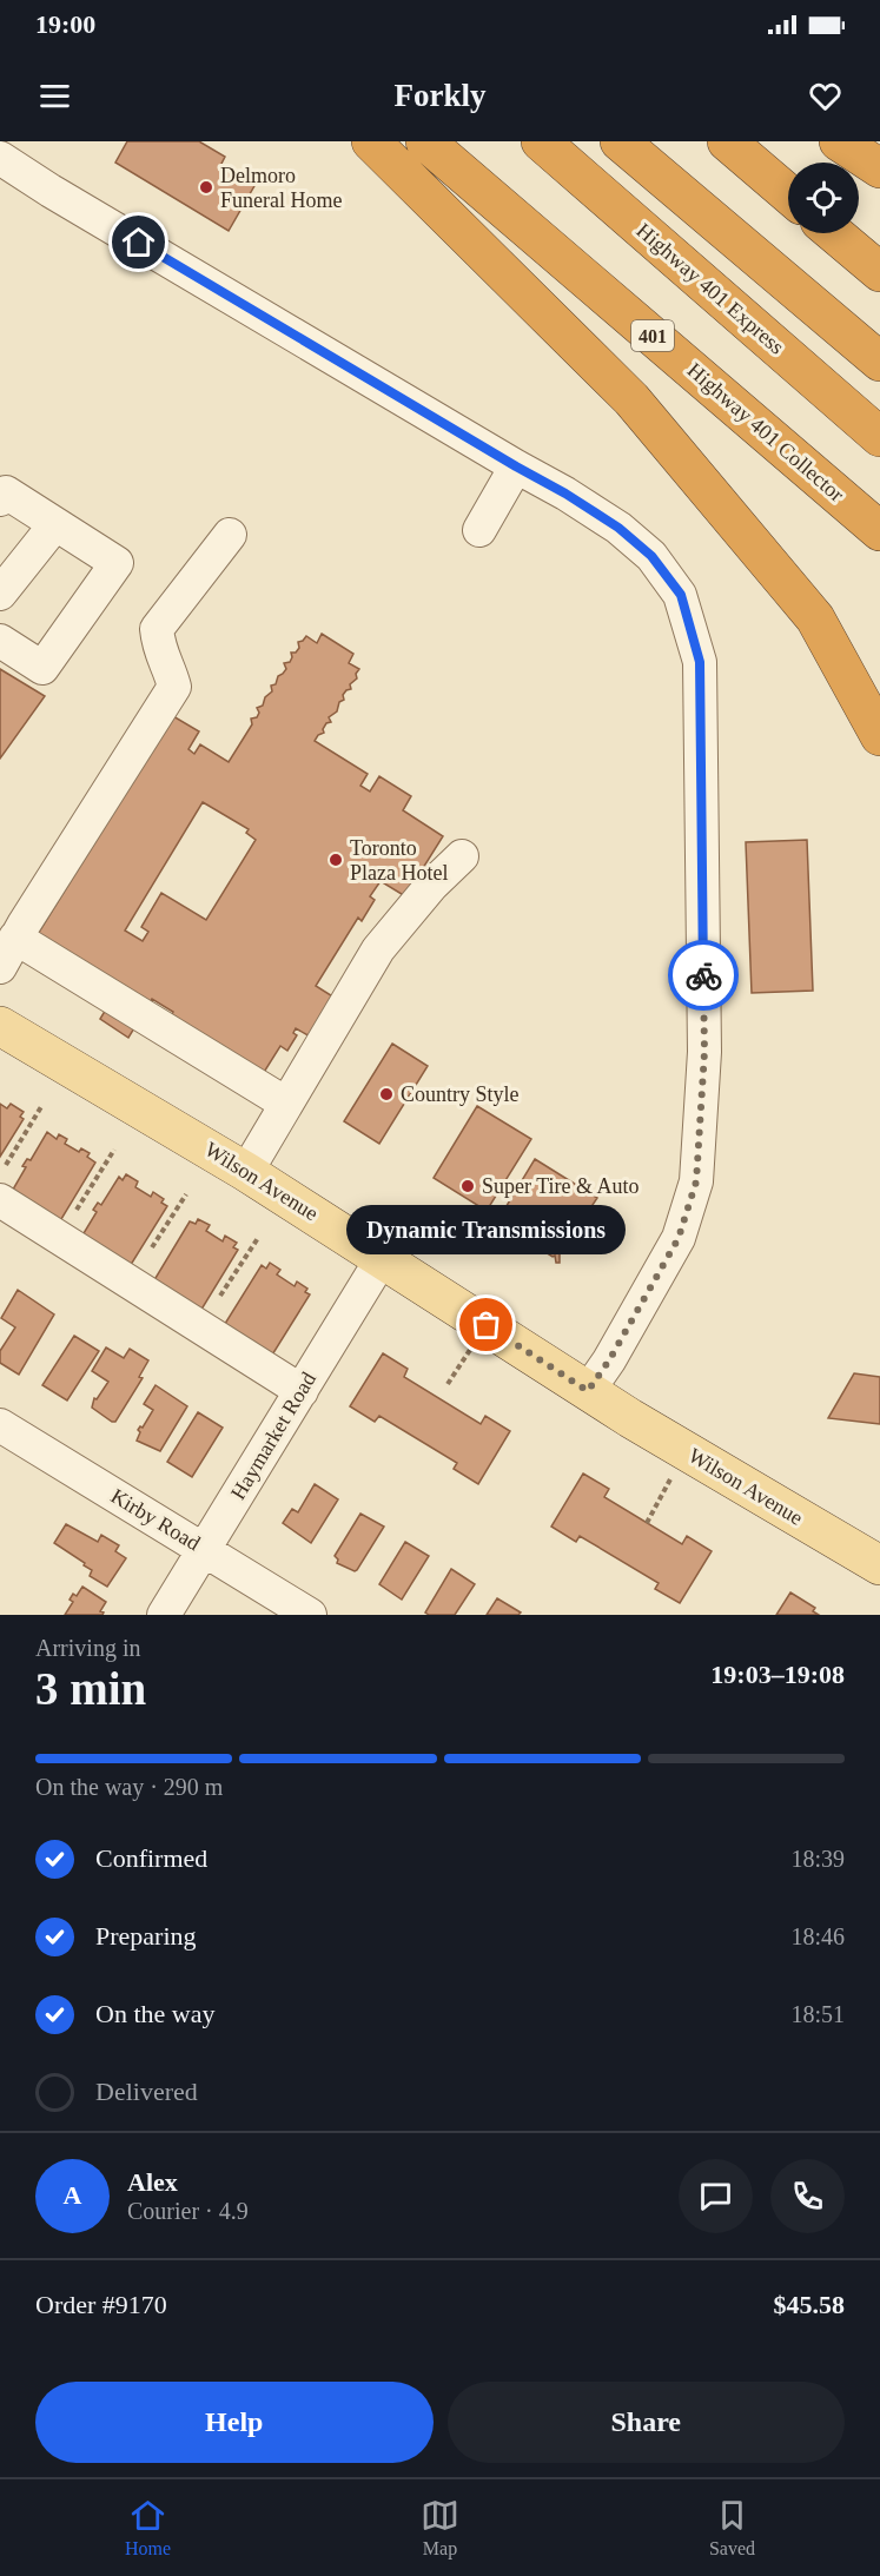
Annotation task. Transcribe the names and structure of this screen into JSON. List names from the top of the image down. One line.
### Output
{"streets":{"highway":["Highway 401 Express","401","Highway 401 Collector"],"main road":["Wilson Avenue"],"street":["Haymarket Road","Kirby Road"]},"crossings":[["Wilson Avenue","Haymarket Road"],["Haymarket Road","Kirby Road"]],"places":["Delmoro Funeral Home","Toronto Plaza Hotel","Country Style","Super Tire & Auto","Dynamic Transmissions"],"page":{"status":"19:00","header":"Forkly","bubble":"Dynamic Transmissions","heading":["3 min","Arriving in","19:03–19:08"],"panel":["Alex","Courier · 4.9","Order #9170","$45.58"],"bar":"On the way · 290 m","list":[["Confirmed","18:39"],["Preparing","18:46"],["On the way","18:51"],"Delivered"],"round":"A","buttons":["Help","Share"],"tabs":["Home","Map","Saved"]}}
